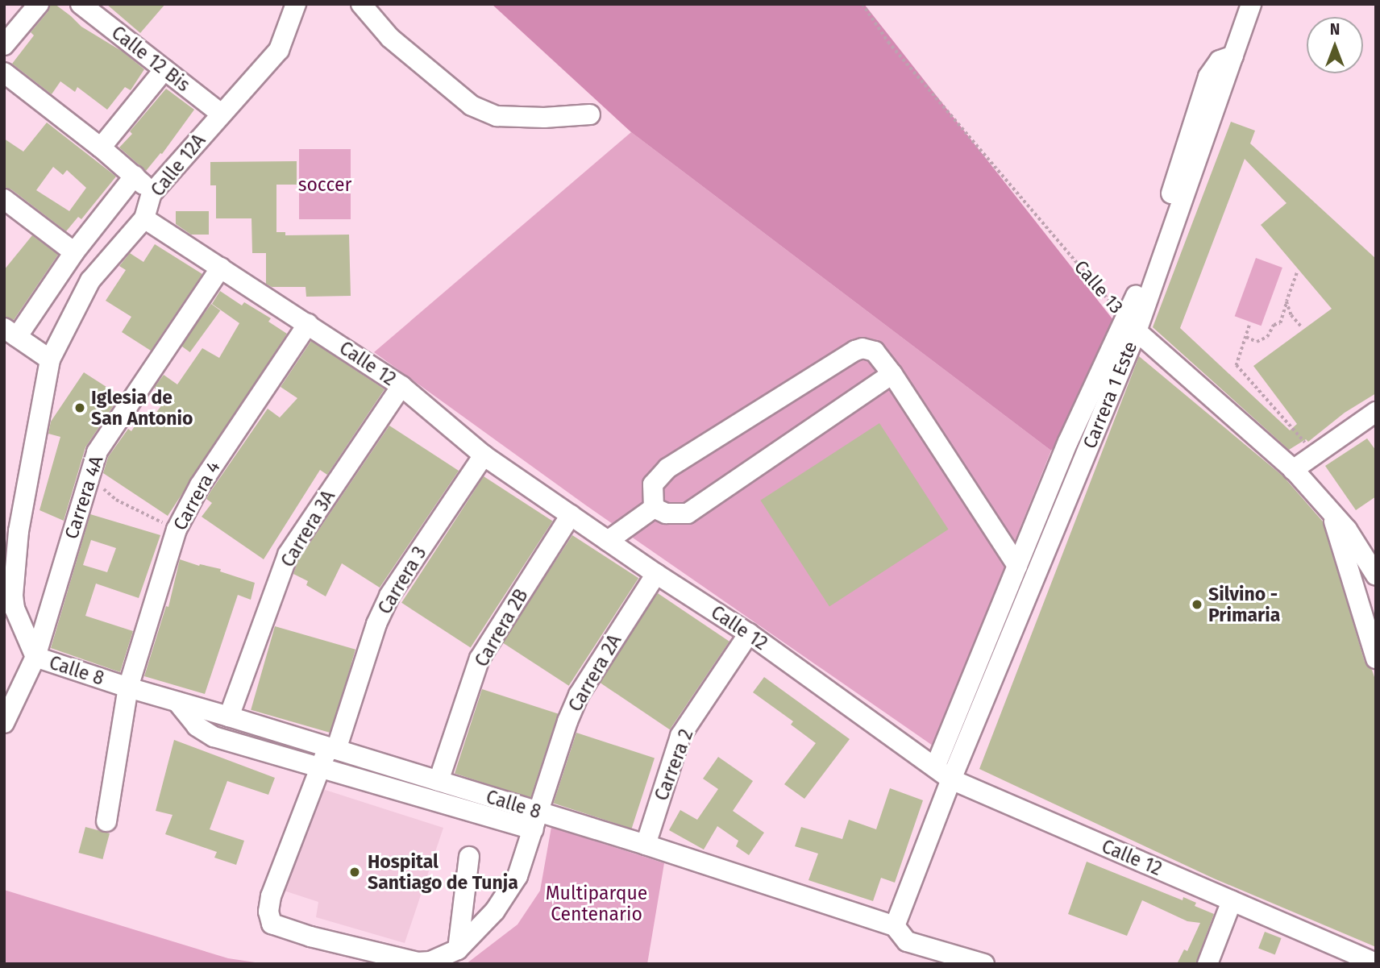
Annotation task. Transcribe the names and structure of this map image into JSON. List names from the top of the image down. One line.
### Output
{"streets":{"street":["Calle 12 Bis","Calle 12A","Calle 13","Calle 12","Carrera 1 Este","Carrera 4","Carrera 4A","Carrera 3A","Carrera 3","Carrera 2B","Calle 8","Carrera 2A","Carrera 2"]},"crossings":[["Calle 12 Bis","Calle 12A"],["Calle 12A","Calle 12"],["Calle 13","Carrera 1 Este"],["Calle 12","Carrera 1 Este"],["Calle 12","Carrera 4"],["Calle 12","Carrera 4A"],["Calle 12","Carrera 3A"],["Calle 12","Carrera 3"],["Calle 12","Carrera 2B"],["Calle 12","Carrera 2A"],["Calle 12","Carrera 2"],["Carrera 1 Este","Calle 8"],["Carrera 4","Calle 8"],["Carrera 4A","Calle 8"],["Carrera 3A","Calle 8"],["Carrera 3","Calle 8"],["Carrera 3","Carrera 2A"],["Carrera 2B","Calle 8"],["Calle 8","Carrera 2A"],["Calle 8","Carrera 2"]],"parks":["soccer","Multiparque Centenario"],"places":["Iglesia de San Antonio","Silvino - Primaria","Hospital Santiago de Tunja"],"north":"top"}
